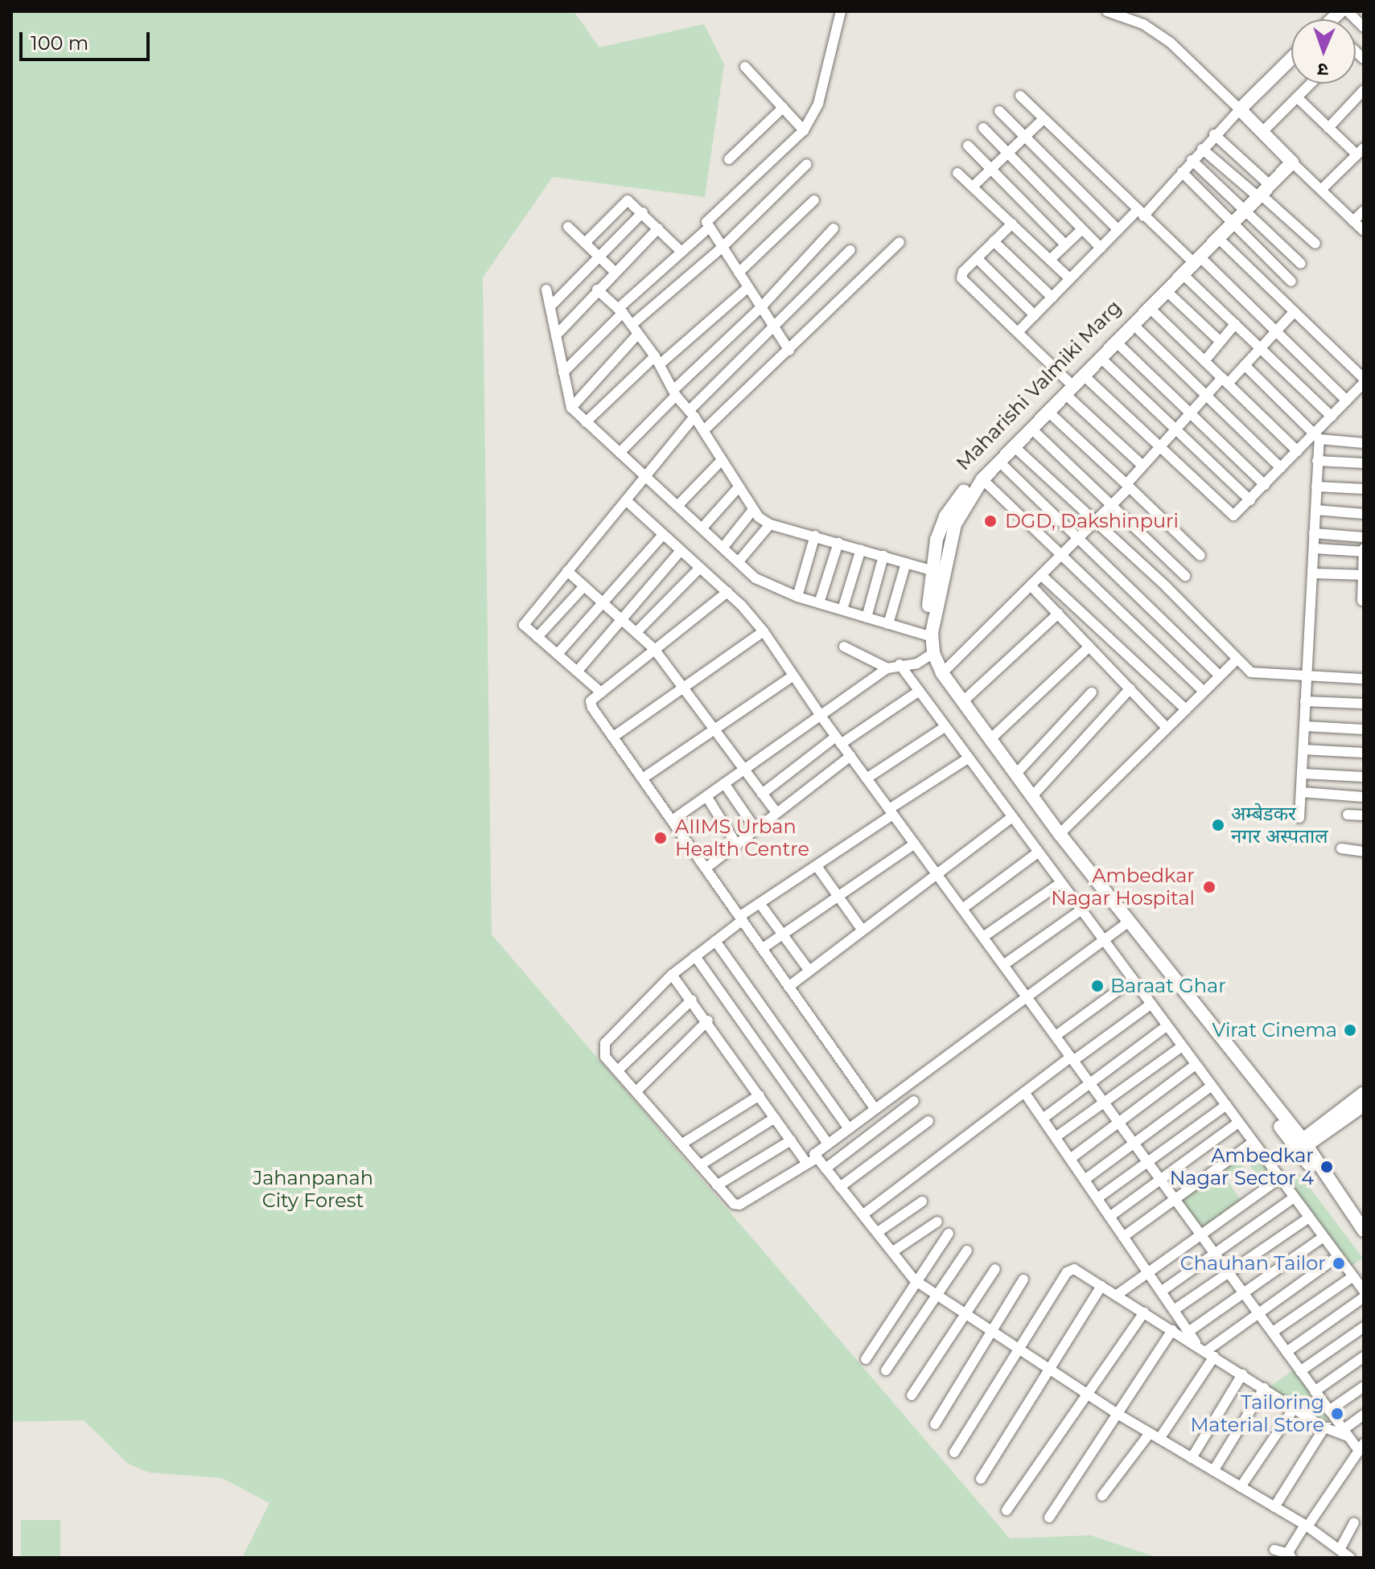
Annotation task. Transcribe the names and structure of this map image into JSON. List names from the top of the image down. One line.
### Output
{"streets":{"street":["Maharishi Valmiki Marg"]},"parks":["Jahanpanah City Forest"],"places":["DGD, Dakshinpuri","अम्बेडकर नगर अस्पताल","AIIMS Urban Health Centre","Ambedkar Nagar Hospital","Baraat Ghar","Virat Cinema","Ambedkar Nagar Sector 4","Chauhan Tailor","Tailoring Material Store"],"scale_bar":"100 m","north":"bottom"}
